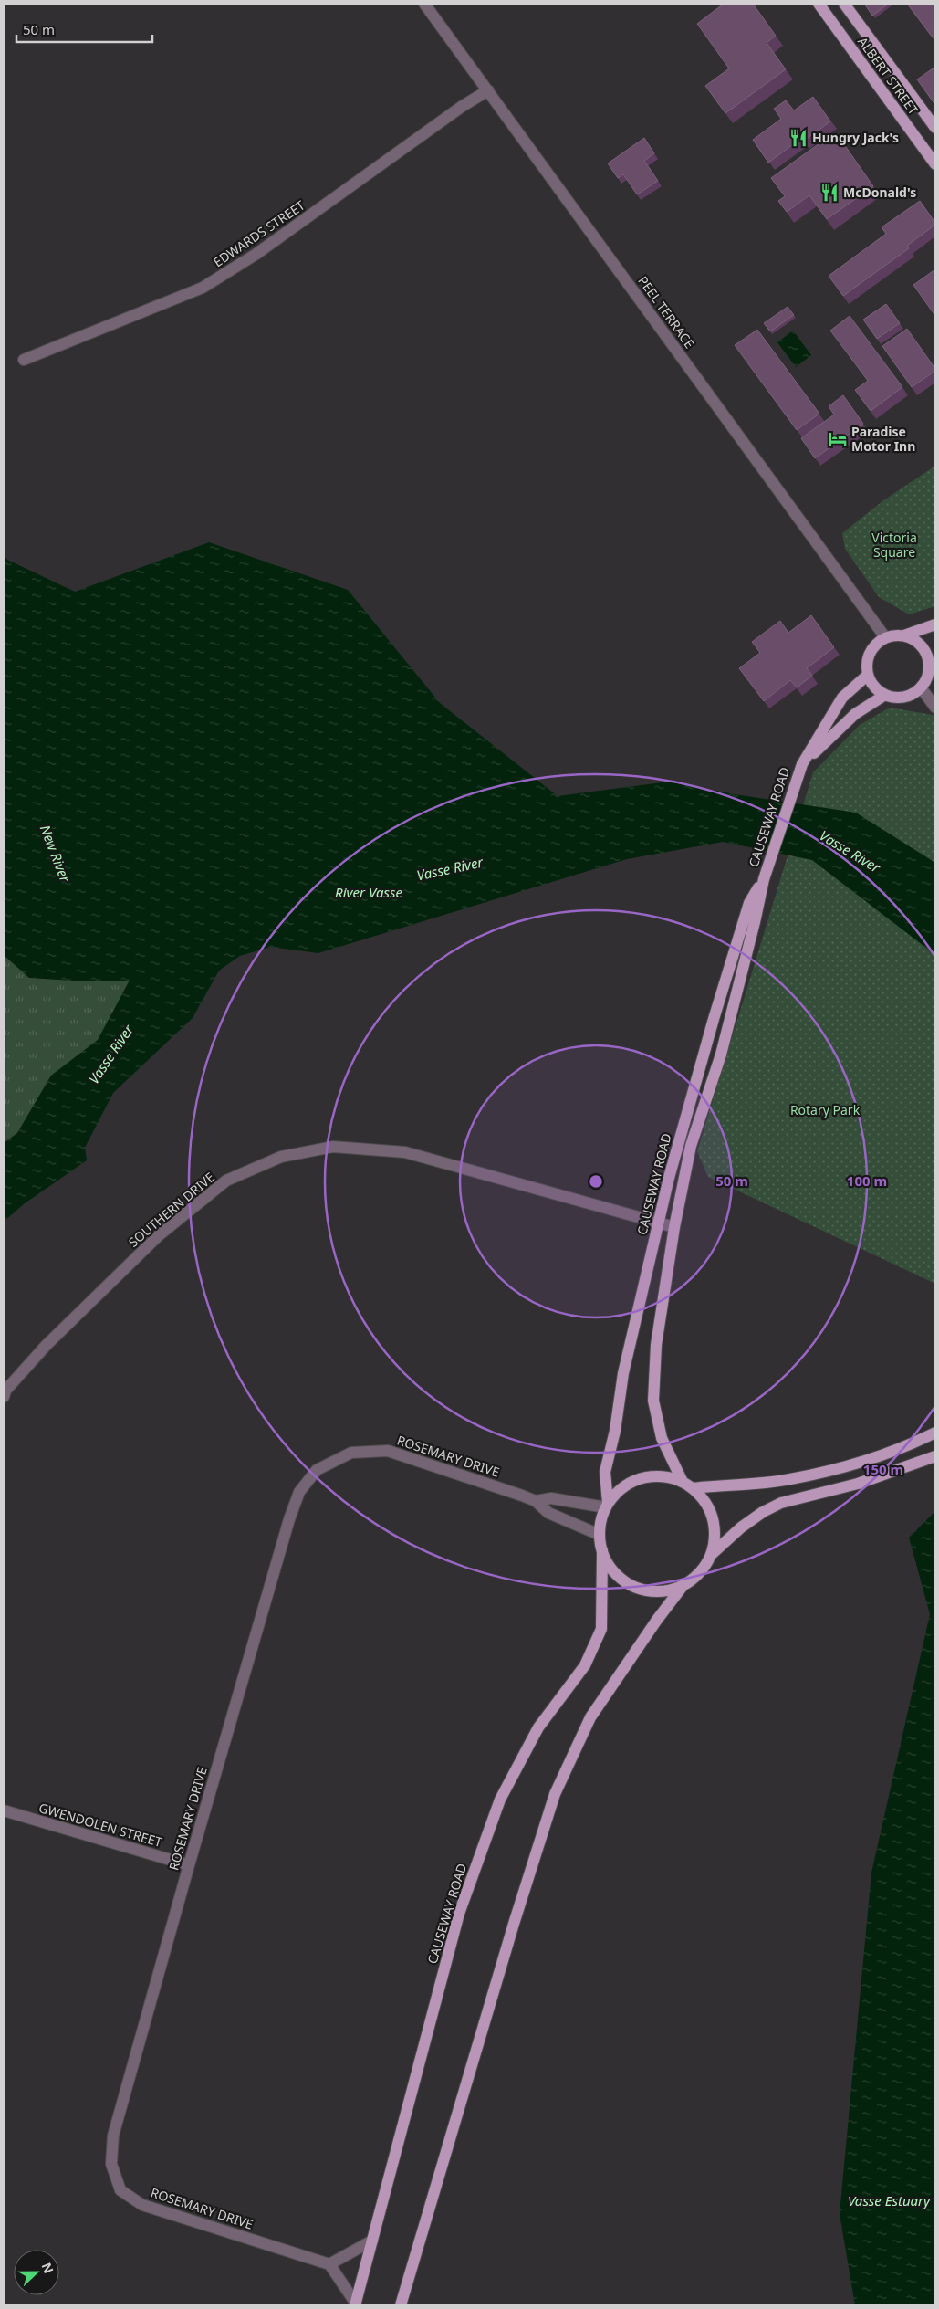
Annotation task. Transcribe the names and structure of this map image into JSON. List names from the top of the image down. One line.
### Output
{"streets":{"main road":["ALBERT STREET","CAUSEWAY ROAD"],"street":["EDWARDS STREET","PEEL TERRACE","SOUTHERN DRIVE","ROSEMARY DRIVE","GWENDOLEN STREET"]},"crossings":[["EDWARDS STREET","PEEL TERRACE"],["PEEL TERRACE","CAUSEWAY ROAD"],["CAUSEWAY ROAD","SOUTHERN DRIVE"],["CAUSEWAY ROAD","ROSEMARY DRIVE"],["ROSEMARY DRIVE","GWENDOLEN STREET"]],"water":["Vasse River","New River","River Vasse","Vasse Estuary"],"parks":["Victoria Square","Rotary Park"],"places":{"restaurant":["Hungry Jack's","McDonald's"],"hotel":["Paradise Motor Inn"]},"scale_bar":"50 m","north":"right","rings":["50 m","100 m","150 m"]}
